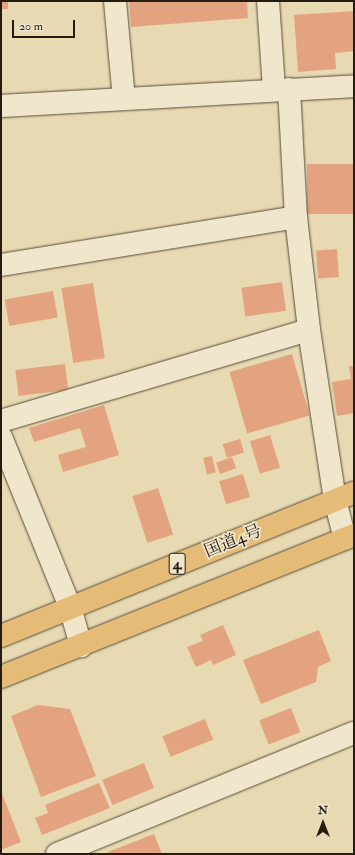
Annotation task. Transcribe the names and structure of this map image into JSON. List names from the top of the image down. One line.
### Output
{"streets":{"highway":["国道4号","4"]},"scale_bar":"20 m","north":"top"}
